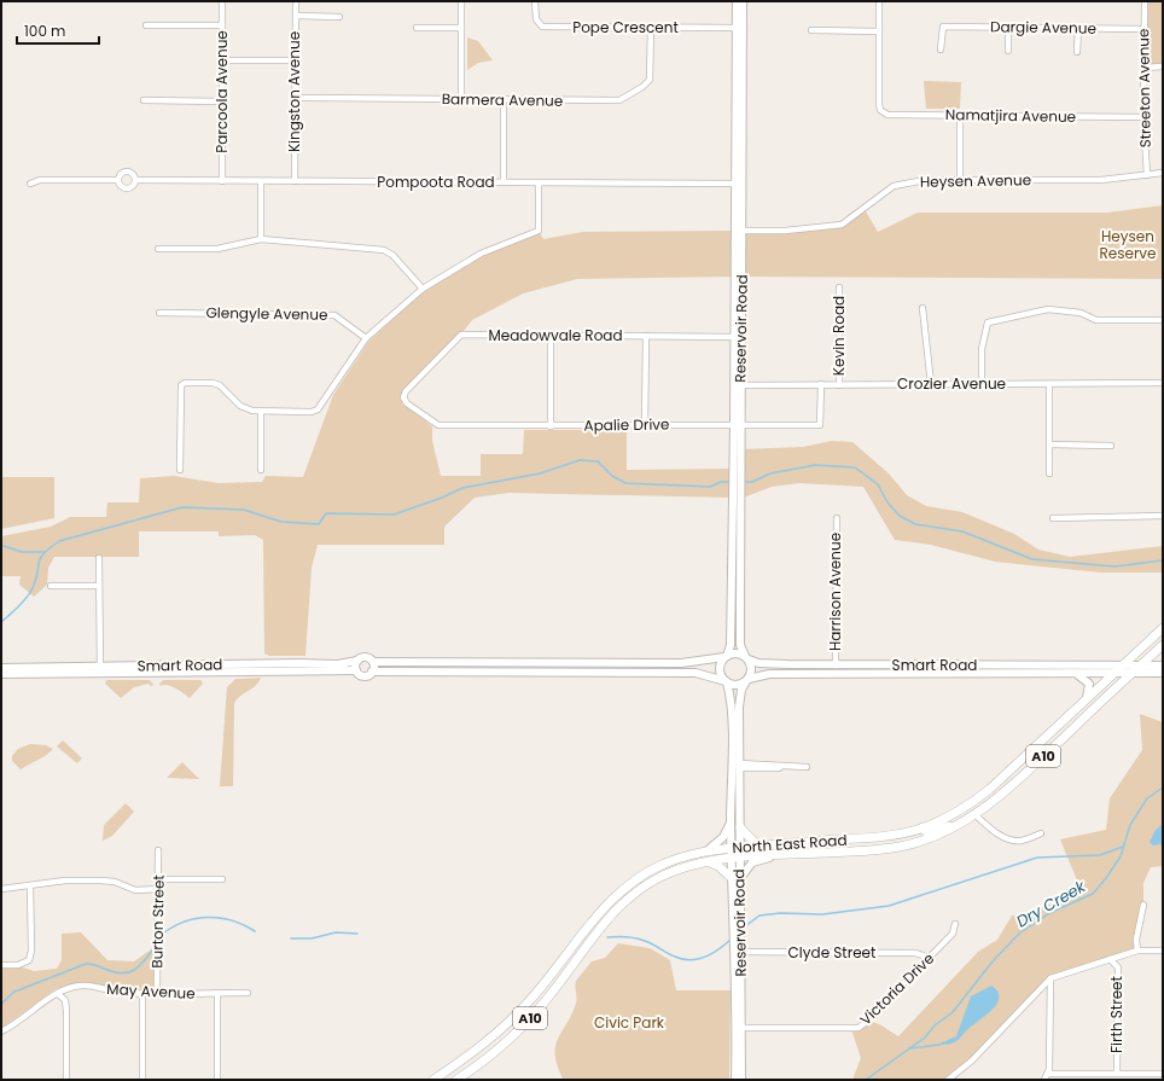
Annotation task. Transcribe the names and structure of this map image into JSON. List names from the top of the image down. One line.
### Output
{"streets":{"highway":["A10","North East Road"],"main road":["Reservoir Road","Smart Road"],"street":["Pope Crescent","Dargie Avenue","Streeton Avenue","Parcoola Avenue","Kingston Avenue","Barmera Avenue","Namatjira Avenue","Heysen Avenue","Pompoota Road","Glengyle Avenue","Meadowvale Road","Kevin Road","Crozier Avenue","Apalie Drive","Harrison Avenue","Burton Street","Clyde Street","Victoria Drive","May Avenue","Firth Street"]},"crossings":[["Pope Crescent","Barmera Avenue"],["Pope Crescent","Reservoir Road"],["Dargie Avenue","Streeton Avenue"],["Streeton Avenue","Namatjira Avenue"],["Streeton Avenue","Heysen Avenue"],["Parcoola Avenue","Pompoota Road"],["Kingston Avenue","Barmera Avenue"],["Kingston Avenue","Pompoota Road"],["Heysen Avenue","Reservoir Road"],["Pompoota Road","Reservoir Road"],["Reservoir Road","Meadowvale Road"],["Reservoir Road","Crozier Avenue"],["Reservoir Road","Apalie Drive"],["Reservoir Road","Smart Road"],["Reservoir Road","North East Road"],["Reservoir Road","Clyde Street"],["Reservoir Road","Victoria Drive"],["Meadowvale Road","Apalie Drive"],["Kevin Road","Crozier Avenue"],["Crozier Avenue","Apalie Drive"],["Harrison Avenue","Smart Road"],["Smart Road","North East Road"],["Burton Street","May Avenue"],["Clyde Street","Victoria Drive"]],"water":["Dry Creek"],"parks":["Heysen Reserve","Civic Park"],"scale_bar":"100 m"}
